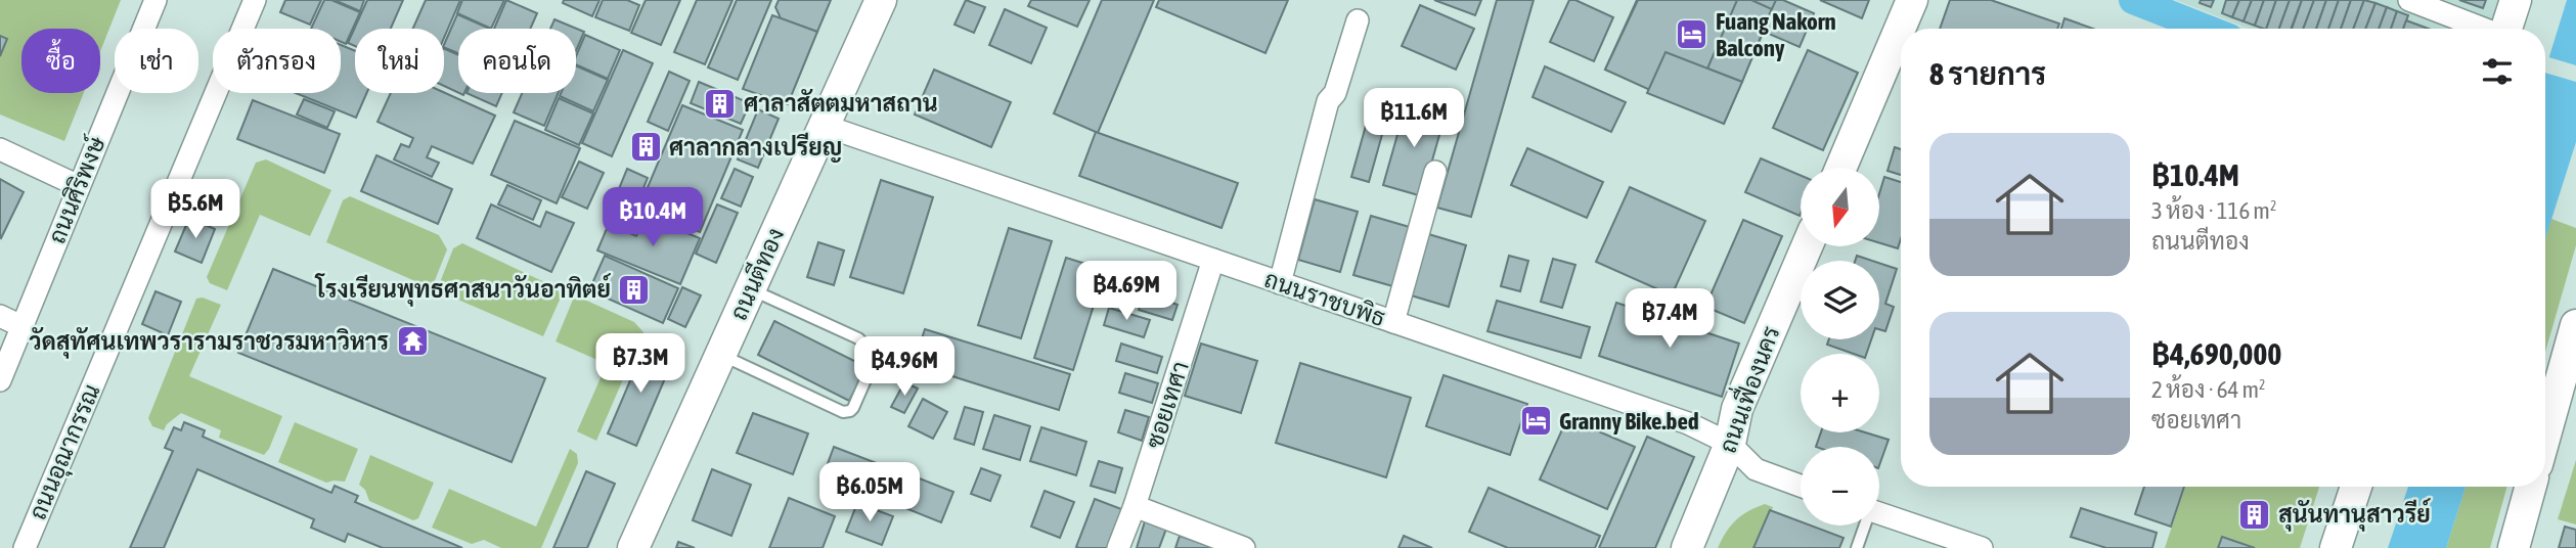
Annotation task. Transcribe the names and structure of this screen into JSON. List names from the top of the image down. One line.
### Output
{"streets":{"street":["ถนนศิริพงษ์","ถนนตีทอง","ถนนราชบพิธ","ถนนเฟื่องนคร","ซอยเทศา","ถนนอุณากรรณ"]},"crossings":[["ถนนตีทอง","ถนนราชบพิธ"],["ถนนราชบพิธ","ถนนเฟื่องนคร"],["ถนนราชบพิธ","ซอยเทศา"]],"places":{"hotel":["Fuang Nakorn Balcony","Granny Bike.bed"],"building":["ศาลาสัตตมหาสถาน","ศาลากลางเปรียญ","โรงเรียนพุทธศาสนาวันอาทิตย์","สุนันทานุสาวรีย์"],"temple":["วัดสุทัศนเทพวรารามราชวรมหาวิหาร"]},"north":"bottom","page":{"chip":["ซื้อ","เช่า","ตัวกรอง","ใหม่","คอนโด"],"heading":"8 รายการ","price":["฿11.6M","฿5.6M","฿10.4M","฿4.69M","฿7.4M","฿7.3M","฿4.96M","฿6.05M"],"list":[{"name":"฿10.4M","note":"3 ห้อง · 116 m² · ถนนตีทอง"},{"name":"฿4,690,000","note":"2 ห้อง · 64 m² · ซอยเทศา"}],"map_buttons":["+","−"]}}
